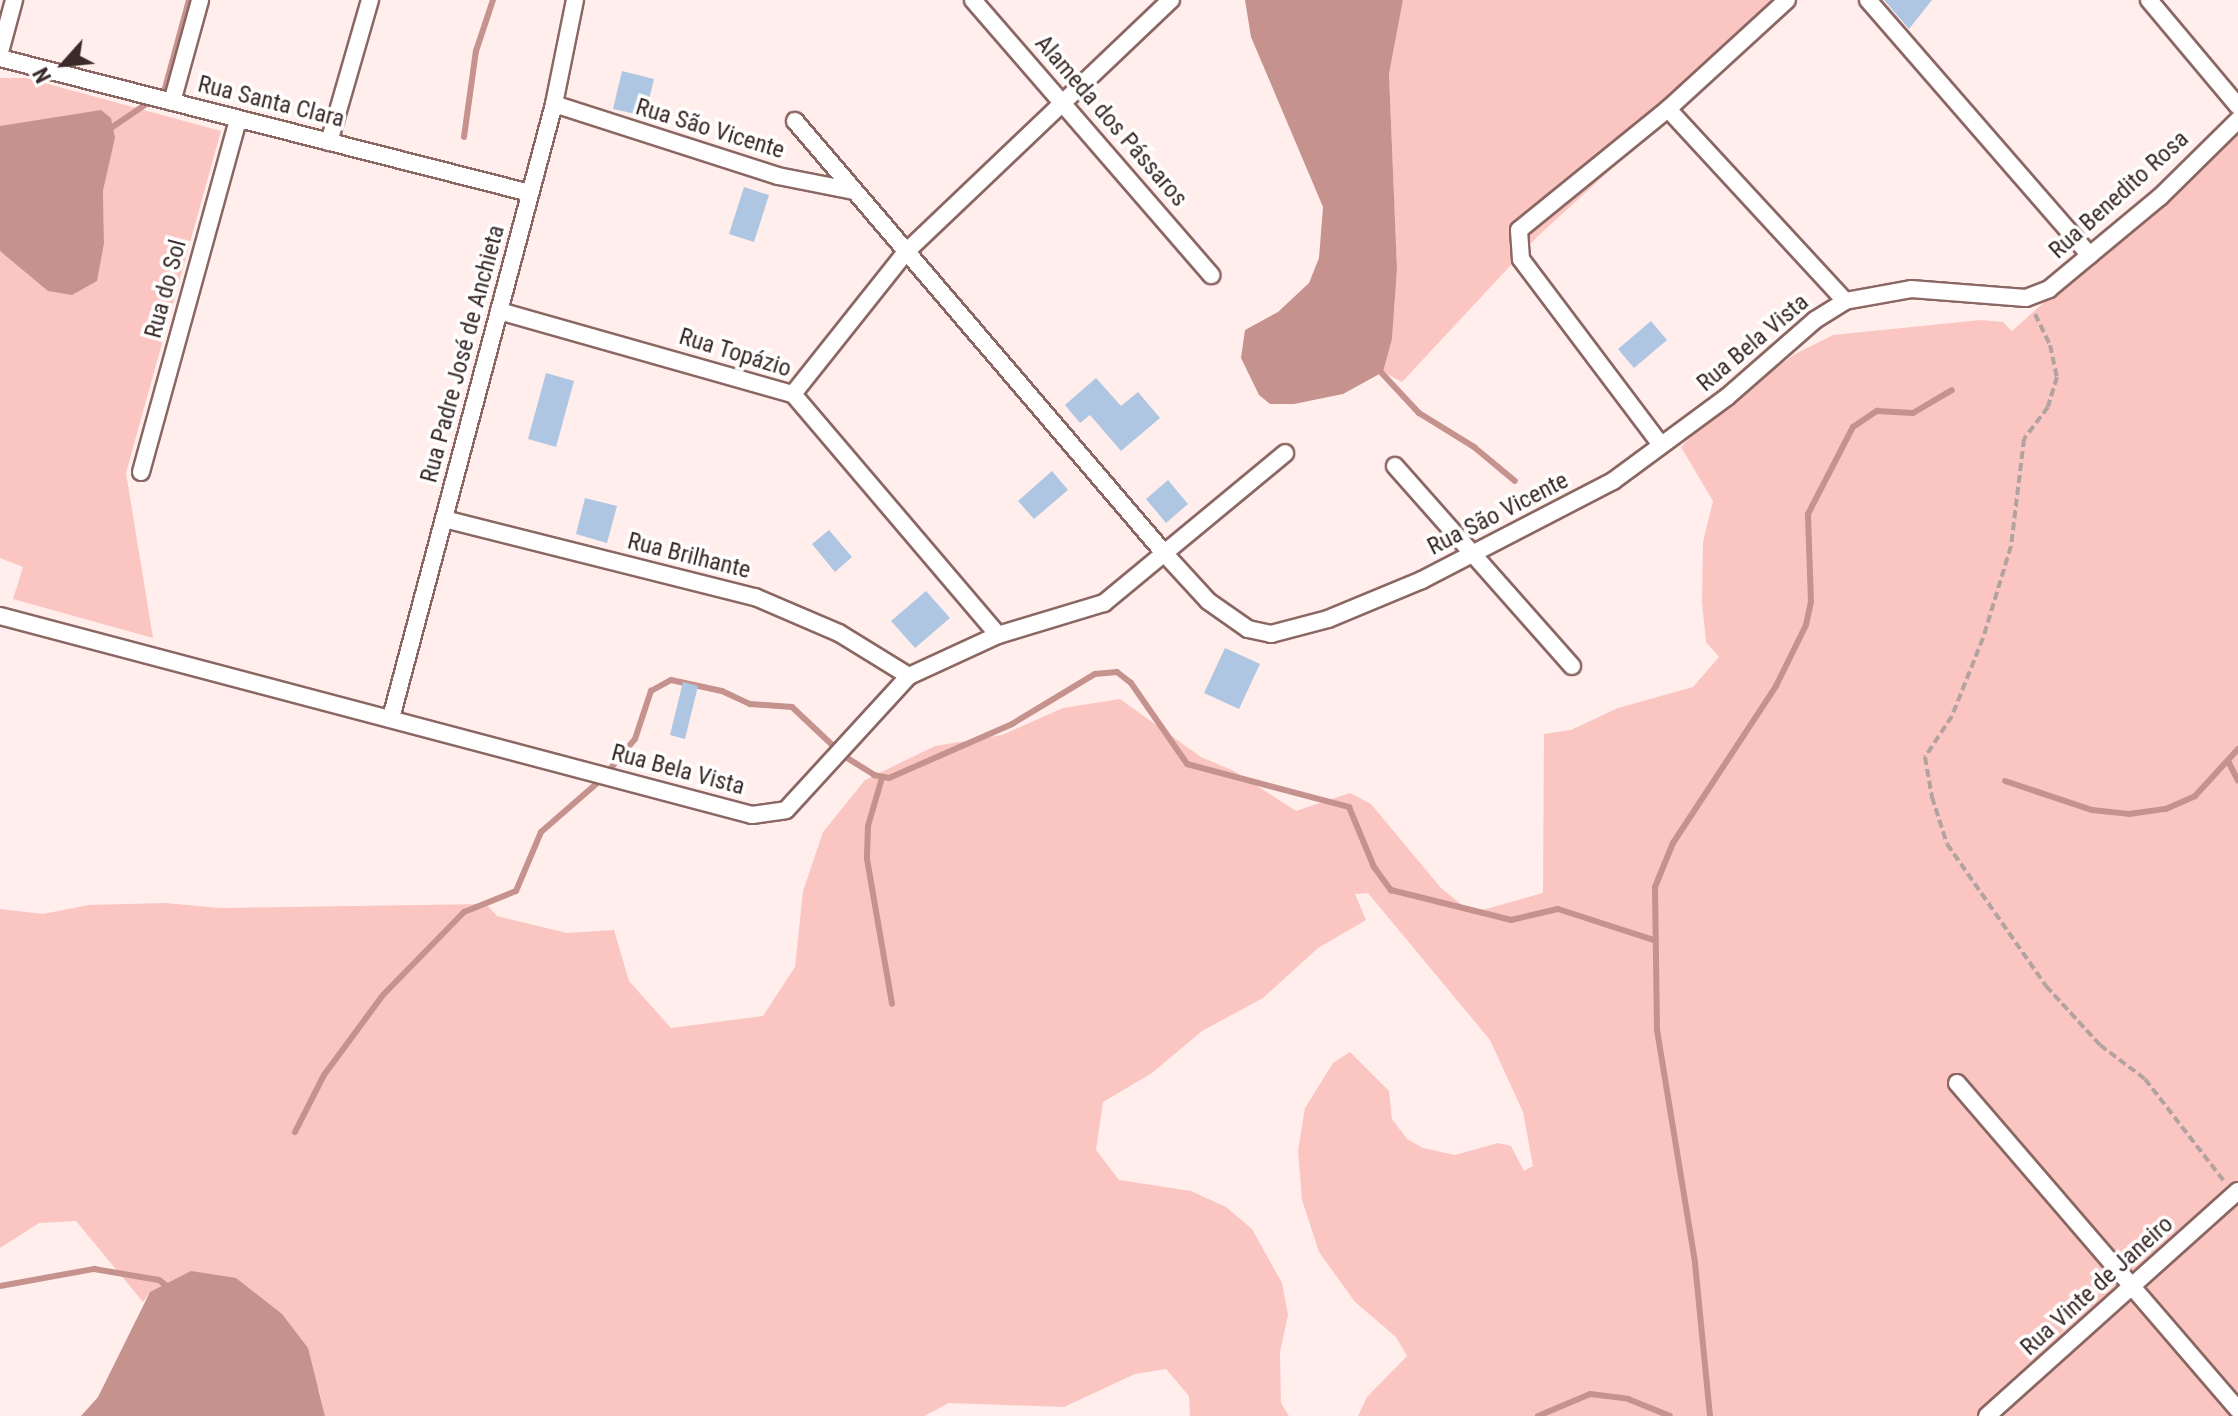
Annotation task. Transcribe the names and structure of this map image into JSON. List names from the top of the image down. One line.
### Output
{"streets":{"street":["Rua Santa Clara","Alameda dos Pássaros","Rua São Vicente","Rua Benedito Rosa","Rua do Sol","Rua Bela Vista","Rua Topázio","Rua Padre José de Anchieta","Rua Brilhante","Rua Vinte de Janeiro"]},"crossings":[["Rua Santa Clara","Rua do Sol"],["Rua Santa Clara","Rua Padre José de Anchieta"],["Rua São Vicente","Rua Bela Vista"],["Rua São Vicente","Rua Padre José de Anchieta"],["Rua Benedito Rosa","Rua Bela Vista"],["Rua Bela Vista","Rua Topázio"],["Rua Bela Vista","Rua Padre José de Anchieta"],["Rua Bela Vista","Rua Brilhante"],["Rua Topázio","Rua Padre José de Anchieta"],["Rua Padre José de Anchieta","Rua Brilhante"]],"north":"bottom left"}
